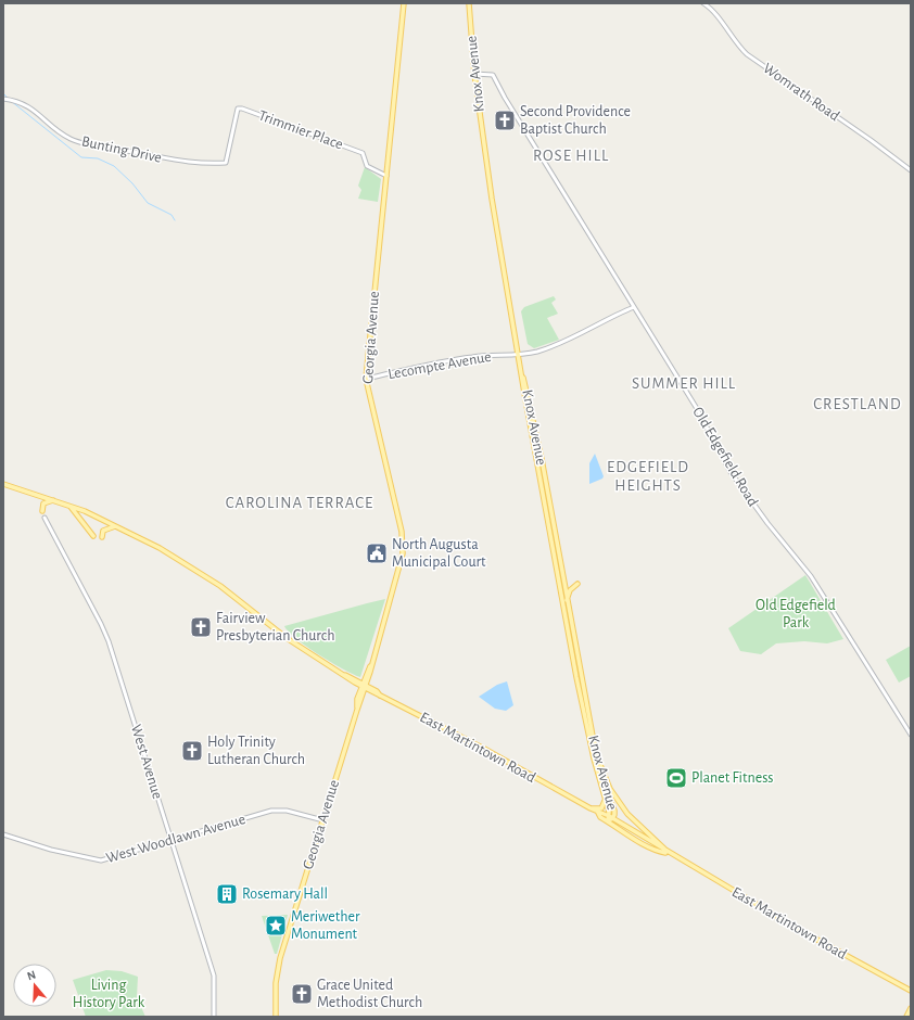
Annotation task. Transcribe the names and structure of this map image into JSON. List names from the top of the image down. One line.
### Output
{"streets":{"main road":["Knox Avenue","Georgia Avenue","East Martintown Road"],"street":["Womrath Road","Trimmier Place","Bunting Drive","Lecompte Avenue","Old Edgefield Road","West Avenue","West Woodlawn Avenue"]},"crossings":[["Knox Avenue","Lecompte Avenue"],["Knox Avenue","Old Edgefield Road"],["Knox Avenue","East Martintown Road"],["Trimmier Place","Bunting Drive"],["Trimmier Place","Georgia Avenue"],["Georgia Avenue","Lecompte Avenue"],["Georgia Avenue","East Martintown Road"],["Georgia Avenue","West Woodlawn Avenue"],["Lecompte Avenue","Old Edgefield Road"],["West Avenue","West Woodlawn Avenue"]],"districts":["ROSE HILL","SUMMER HILL","CRESTLAND","EDGEFIELD HEIGHTS","CAROLINA TERRACE"],"parks":["Old Edgefield Park","Living History Park"],"places":{"church":["Second Providence Baptist Church","Fairview Presbyterian Church","Holy Trinity Lutheran Church","Grace United Methodist Church"],"public building":["North Augusta Municipal Court"],"sports":["Planet Fitness"],"building":["Rosemary Hall"],"place":["Meriwether Monument"]},"north":"top"}
